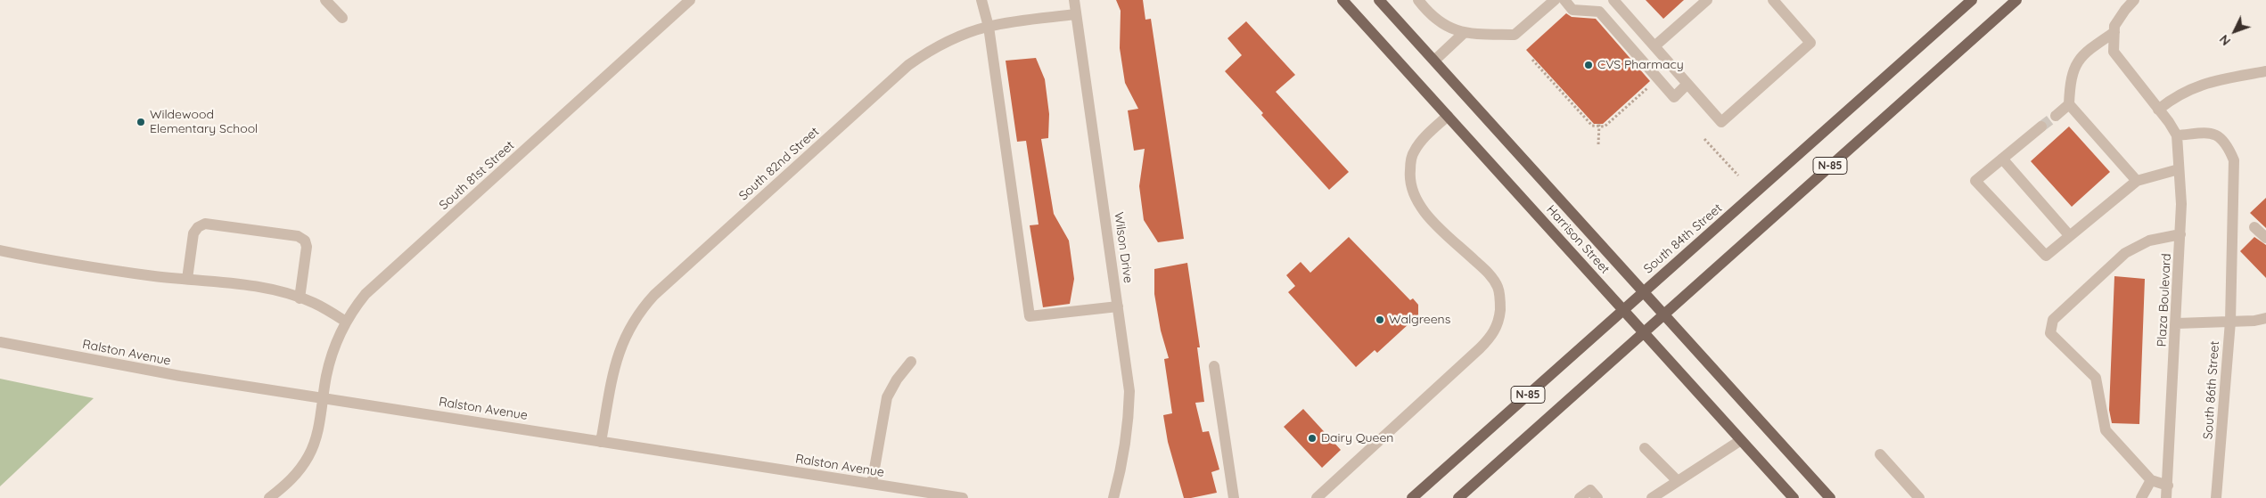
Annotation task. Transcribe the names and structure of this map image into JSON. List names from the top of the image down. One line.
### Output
{"streets":{"main road":["N-85","South 84th Street","Harrison Street"],"street":["South 82nd Street","South 81st Street","Wilson Drive","Plaza Boulevard","Ralston Avenue","South 86th Street"]},"crossings":[["South 82nd Street","Wilson Drive"],["South 82nd Street","Ralston Avenue"],["N-85","Harrison Street"],["South 81st Street","Ralston Avenue"],["South 84th Street","Harrison Street"],["Plaza Boulevard","South 86th Street"]],"places":["CVS Pharmacy","Wildewood Elementary School","Walgreens","Dairy Queen"],"north":"bottom left"}
